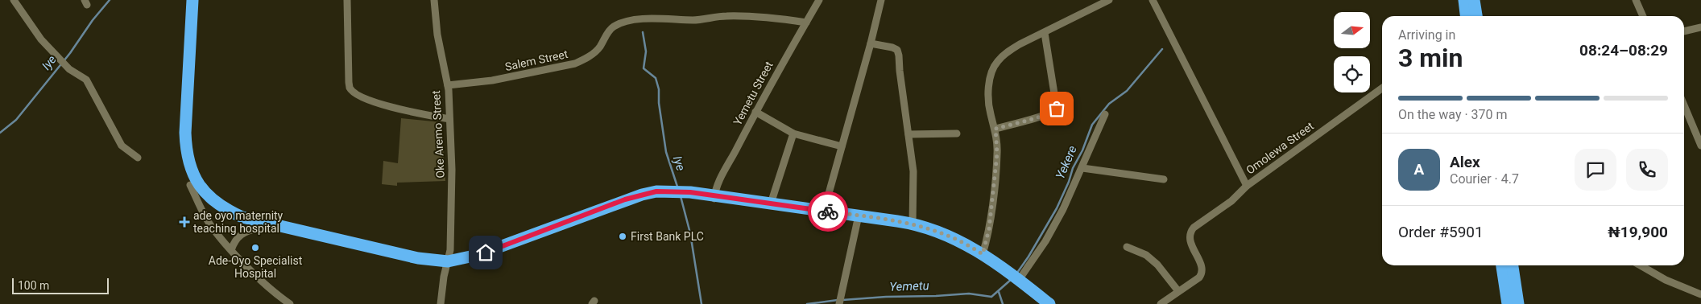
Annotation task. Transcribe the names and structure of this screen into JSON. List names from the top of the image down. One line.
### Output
{"streets":{"street":["Salem Street","Yemetu Street","Oke Aremo Street","Omolewa Street"]},"crossings":[["Salem Street","Yemetu Street"],["Salem Street","Oke Aremo Street"]],"water":["Iye","Yekere","Yemetu"],"places":{"health":["ade oyo maternity teaching hospital"],"other":["First Bank PLC","Ade-Oyo Specialist Hospital"]},"scale_bar":"100 m","north":"right","page":{"heading":["3 min","Arriving in","08:24–08:29"],"panel":["Alex","Courier · 4.7","Order #5901","₦19,900"],"bar":"On the way · 370 m","round":"A","scale":"100 m"}}
